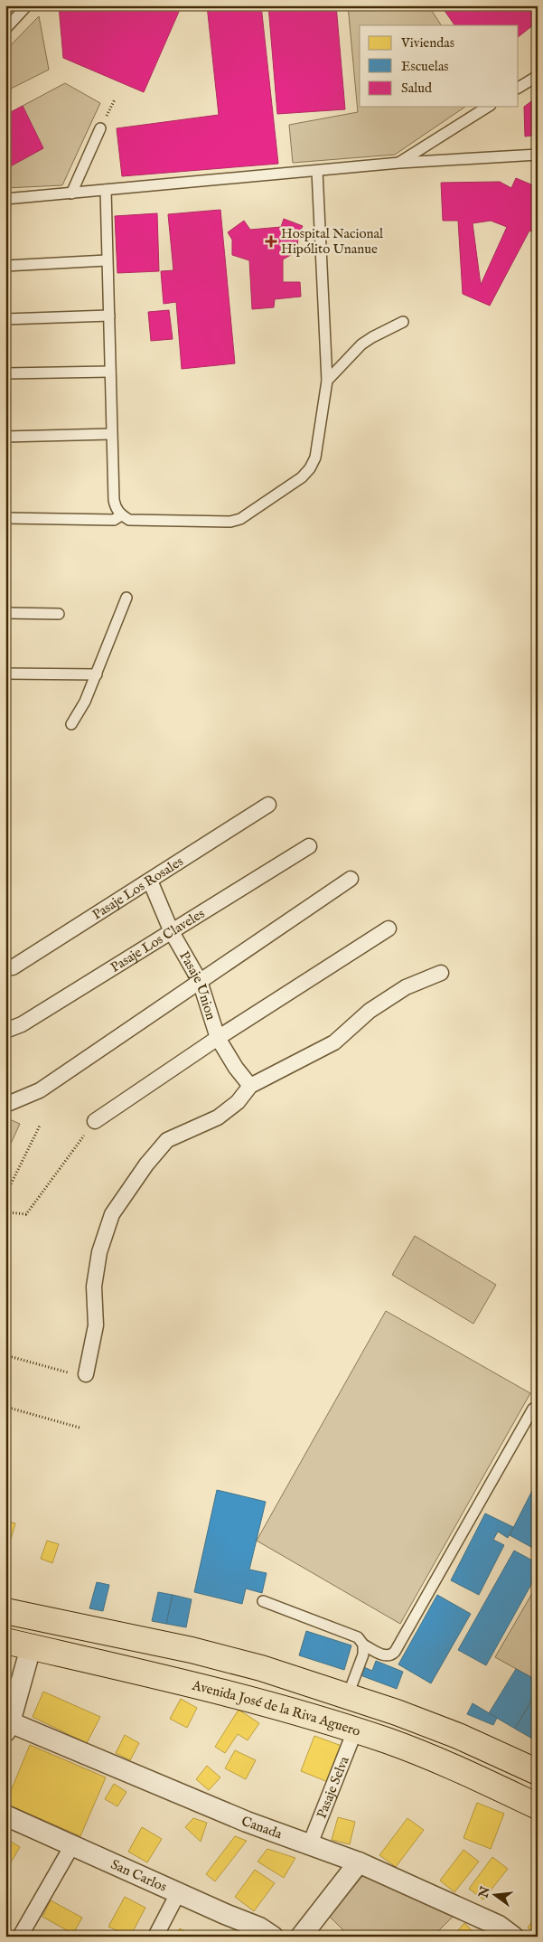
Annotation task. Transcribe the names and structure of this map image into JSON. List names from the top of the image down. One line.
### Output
{"streets":{"main road":["Avenida José de la Riva Aguero"],"street":["Pasaje Los Rosales","Pasaje Los Claveles","Pasaje Union","Pasaje Selva","Canada","San Carlos"]},"crossings":[["Pasaje Los Rosales","Pasaje Union"],["Pasaje Los Claveles","Pasaje Union"],["Avenida José de la Riva Aguero","Pasaje Selva"],["Pasaje Selva","Canada"]],"places":{"health":["Hospital Nacional Hipólito Unanue"]},"legend":["Viviendas","Escuelas","Salud"],"north":"left"}
